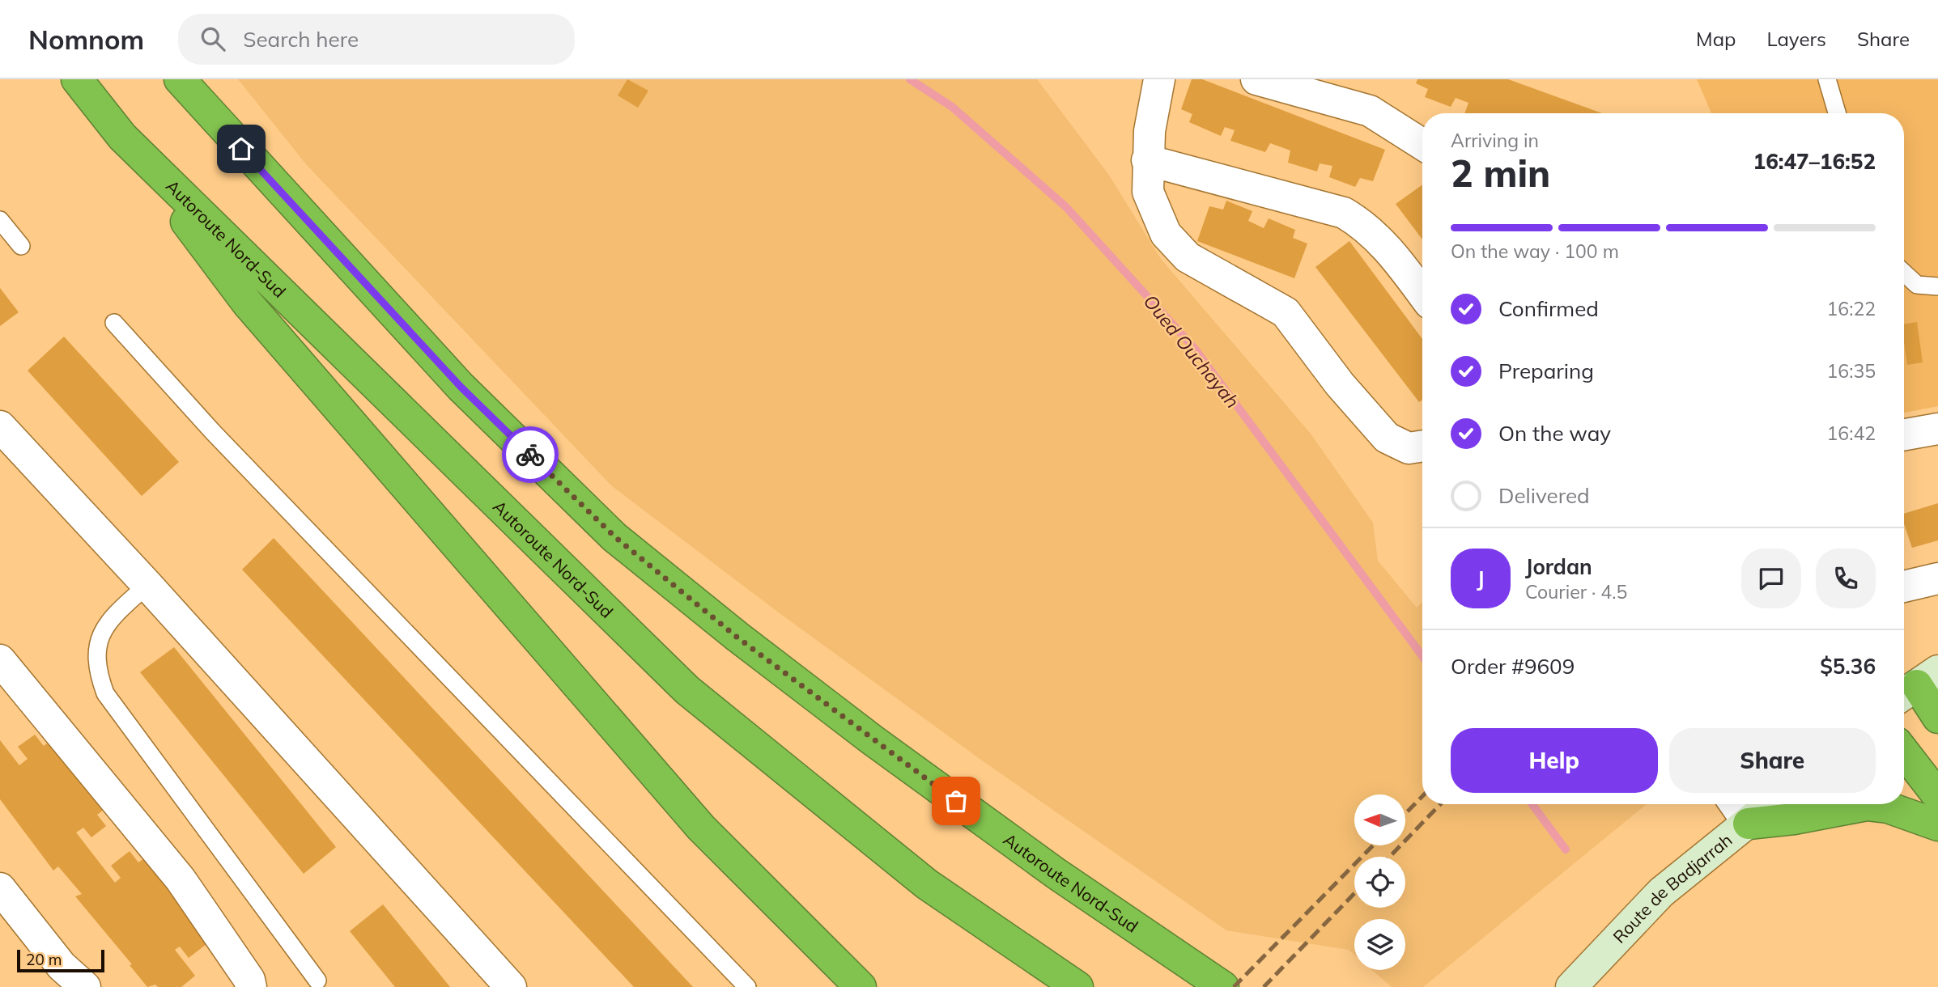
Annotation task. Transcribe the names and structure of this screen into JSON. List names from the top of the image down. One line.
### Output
{"streets":{"highway":["Autoroute Nord-Sud"],"main road":["Route de Badjarrah"]},"water":["Oued Ouchayah"],"scale_bar":"20 m","north":"left","page":{"header":"Nomnom","search":"Search here","nav":["Map","Layers","Share"],"heading":["2 min","Arriving in","16:47–16:52"],"panel":["Jordan","Courier · 4.5","Order #9609","$5.36"],"bar":"On the way · 100 m","list":[["Confirmed","16:22"],["Preparing","16:35"],["On the way","16:42"],"Delivered"],"round":"J","buttons":["Help","Share"],"scale":"20 m"}}
